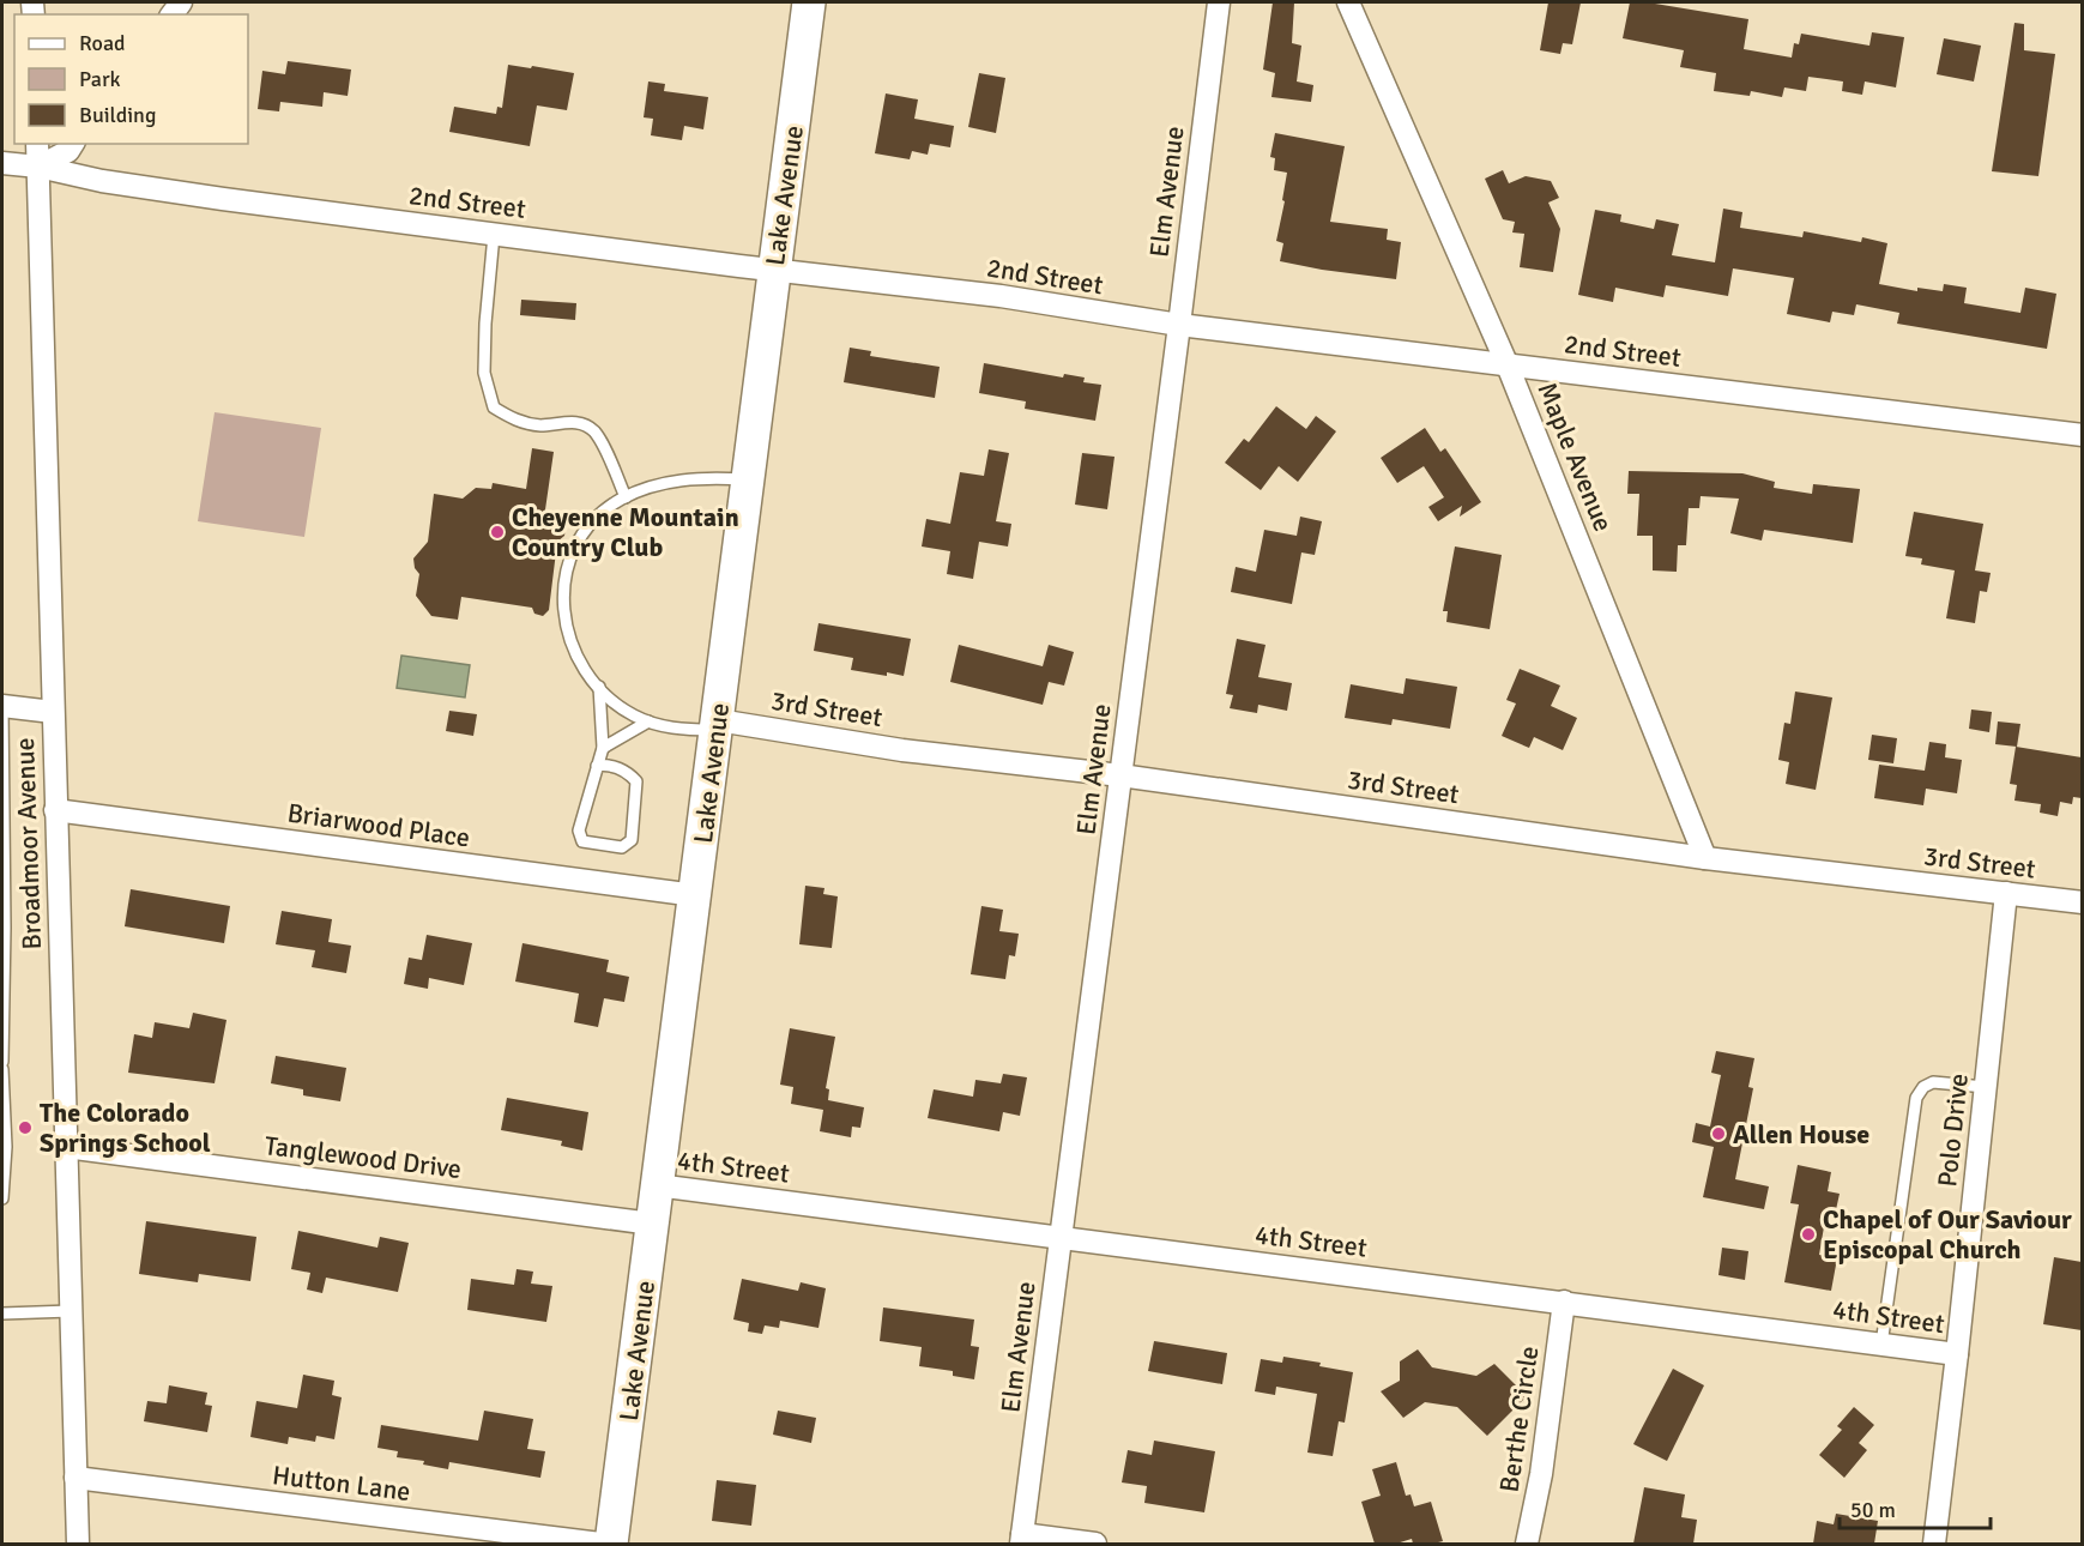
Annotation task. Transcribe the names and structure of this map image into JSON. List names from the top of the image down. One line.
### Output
{"streets":{"main road":["Lake Avenue"],"street":["Elm Avenue","2nd Street","Maple Avenue","3rd Street","Briarwood Place","Broadmoor Avenue","Polo Drive","Tanglewood Drive","4th Street","Berthe Circle","Hutton Lane"]},"crossings":[["Elm Avenue","2nd Street"],["Elm Avenue","3rd Street"],["Elm Avenue","4th Street"],["Lake Avenue","2nd Street"],["Lake Avenue","3rd Street"],["Lake Avenue","Briarwood Place"],["Lake Avenue","Tanglewood Drive"],["Lake Avenue","4th Street"],["2nd Street","Maple Avenue"],["2nd Street","Broadmoor Avenue"],["Maple Avenue","3rd Street"],["3rd Street","Polo Drive"],["Briarwood Place","Broadmoor Avenue"],["Broadmoor Avenue","Tanglewood Drive"],["Broadmoor Avenue","Hutton Lane"],["Polo Drive","4th Street"],["4th Street","Berthe Circle"]],"places":["Cheyenne Mountain Country Club","The Colorado Springs School","Allen House","Chapel of Our Saviour Episcopal Church"],"legend":["Road","Park","Building"],"scale_bar":"50 m"}
